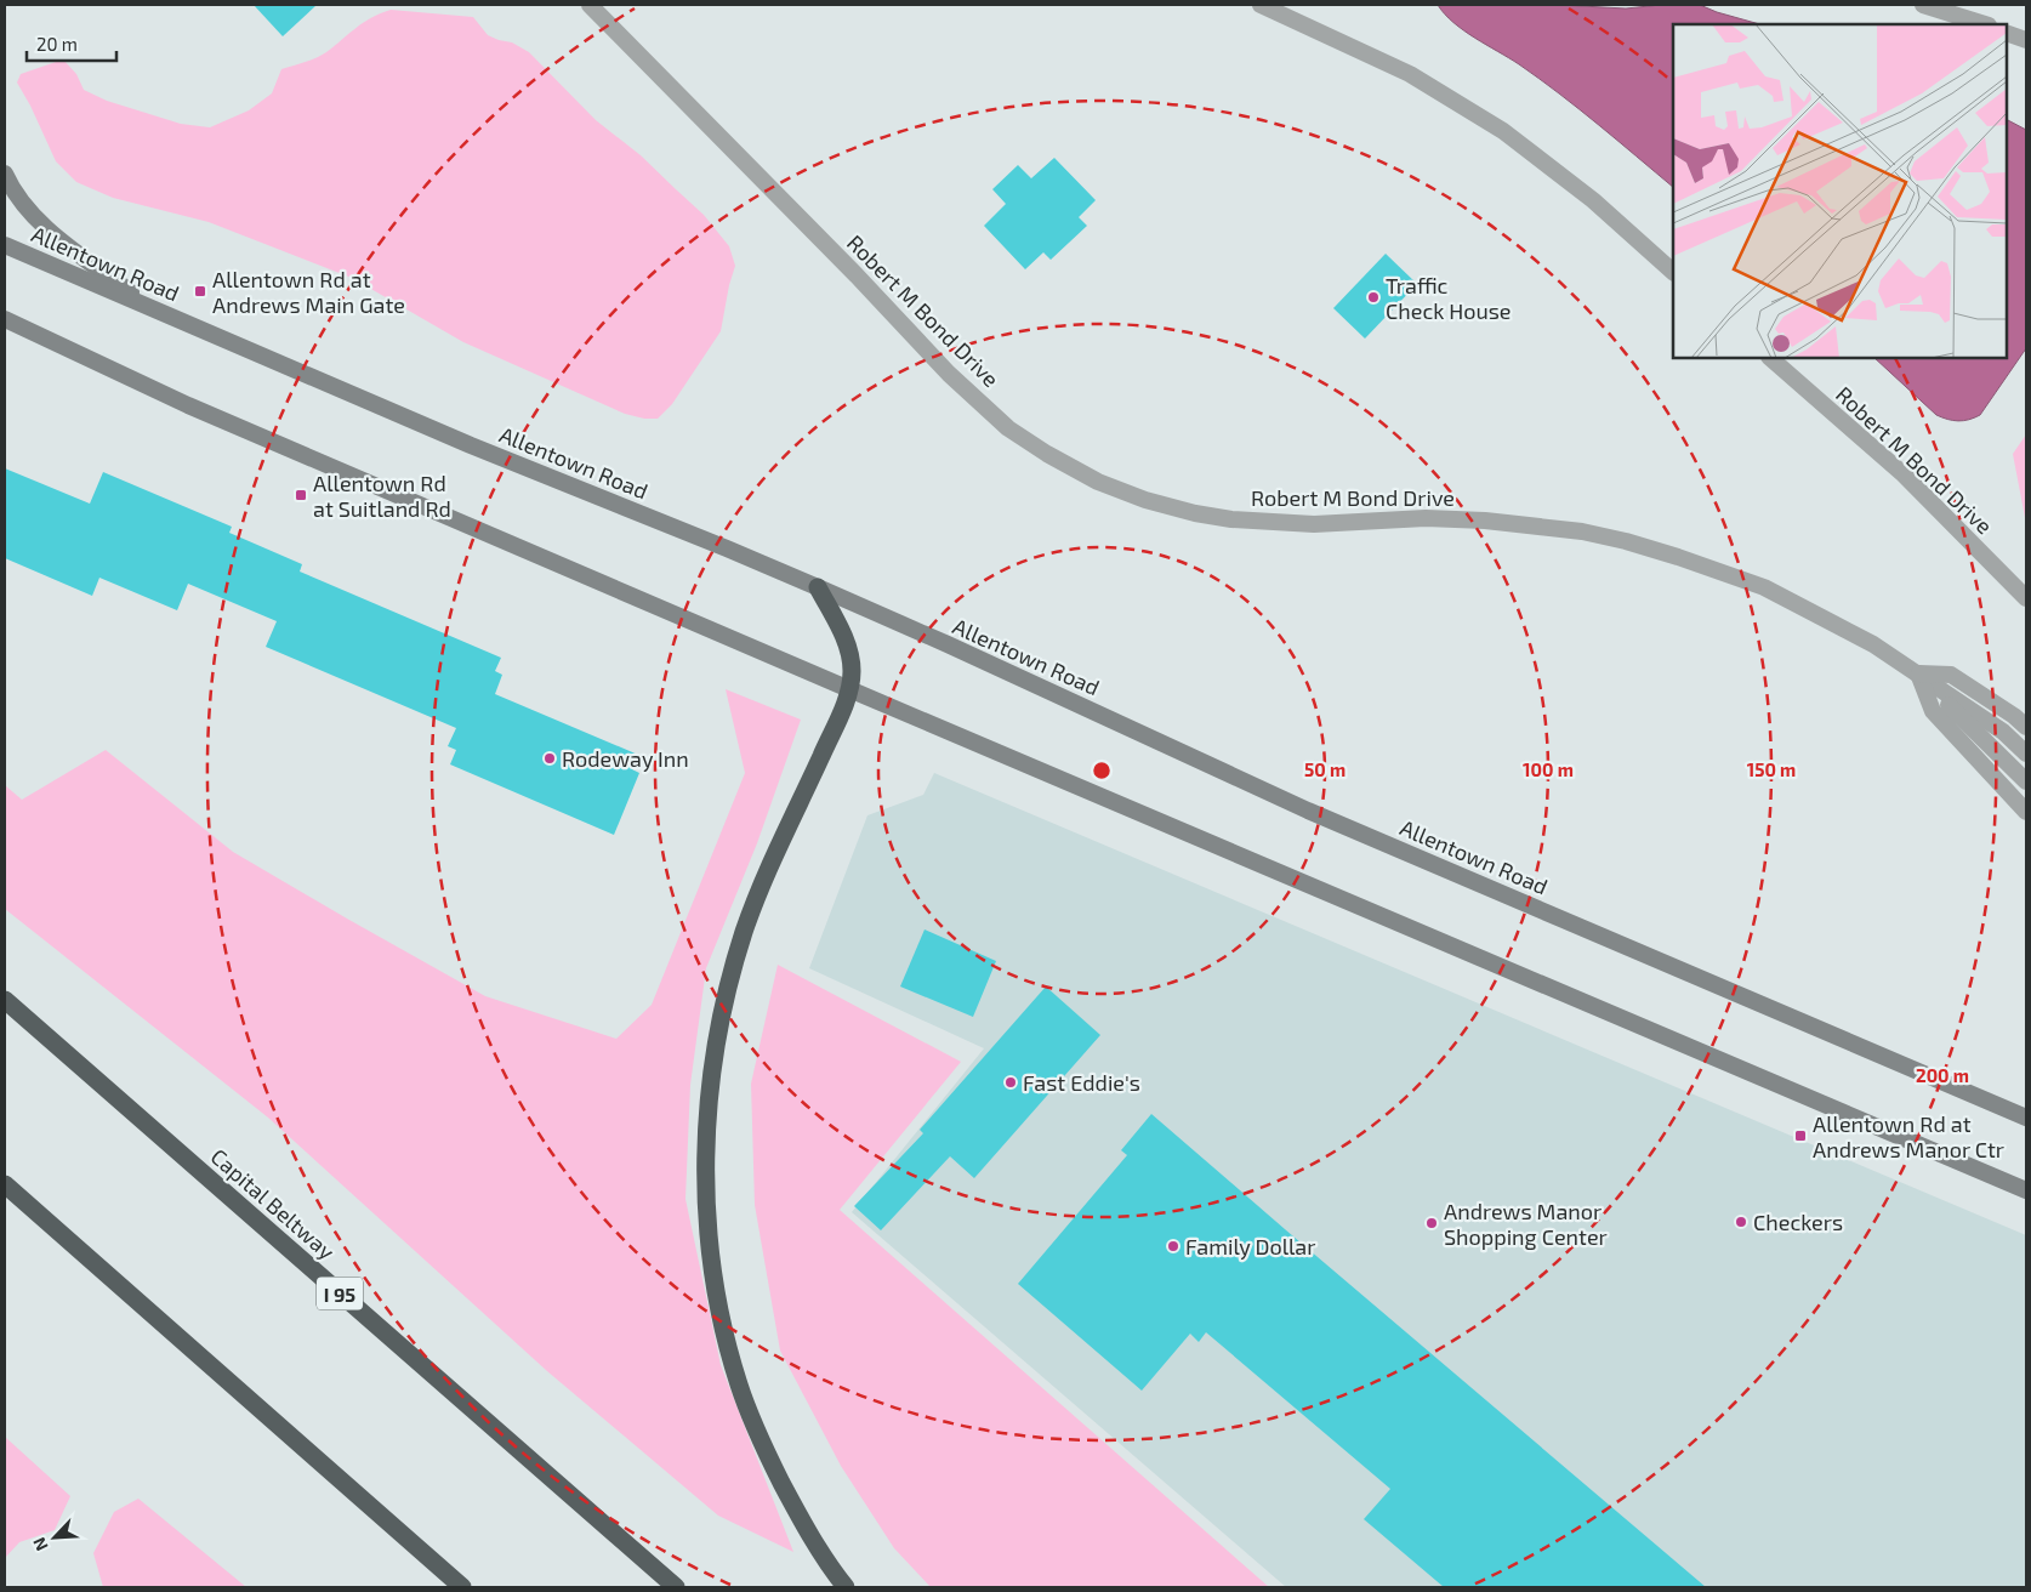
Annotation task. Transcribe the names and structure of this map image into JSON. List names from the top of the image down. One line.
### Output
{"streets":{"highway":["Capital Beltway","I 95"],"main road":["Allentown Road"],"street":["Robert M Bond Drive"]},"places":{"transit":["Allentown Rd at Andrews Main Gate","Allentown Rd at Suitland Rd","Allentown Rd at Andrews Manor Ctr"],"other":["Traffic Check House","Rodeway Inn","Fast Eddie's","Checkers","Andrews Manor Shopping Center","Family Dollar"]},"scale_bar":"20 m","north":"bottom left","rings":["50 m","100 m","150 m","200 m"]}
